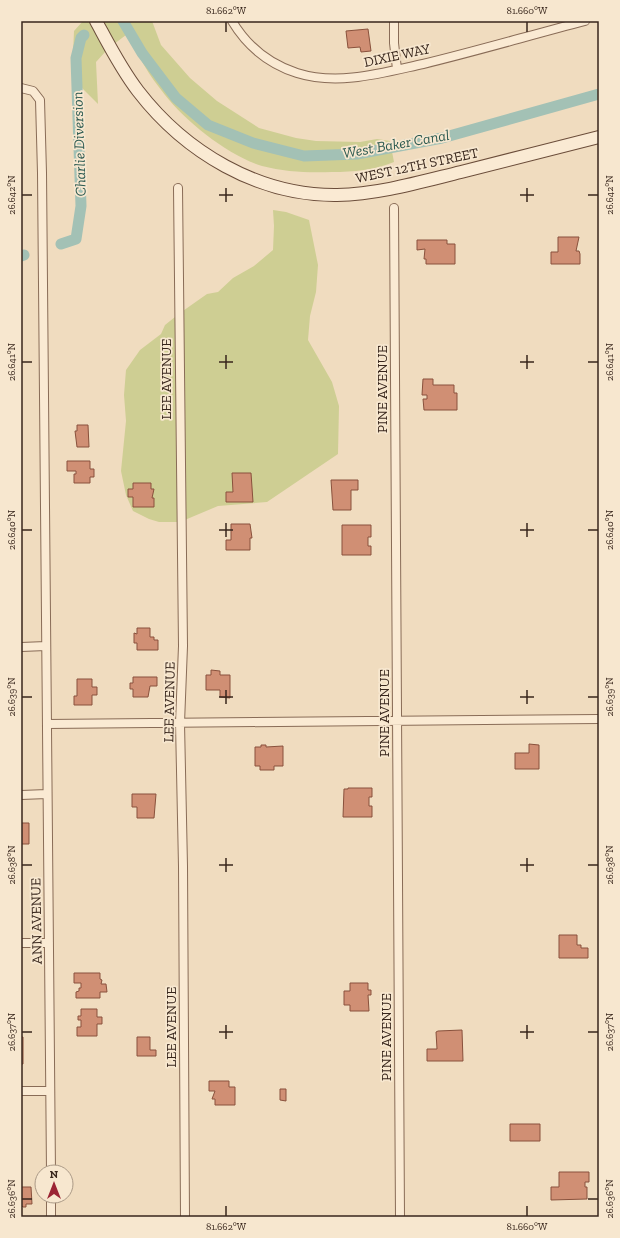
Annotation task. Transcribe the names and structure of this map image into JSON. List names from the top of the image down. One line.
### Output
{"streets":{"street":["DIXIE WAY","WEST 12TH STREET","LEE AVENUE","PINE AVENUE","ANN AVENUE"]},"water":["Charlie Diversion","West Baker Canal"],"north":"top","coordinates":["81.662°W","81.660°W","26.642°N","26.641°N","26.640°N","26.639°N","26.638°N","26.637°N","26.636°N"]}
